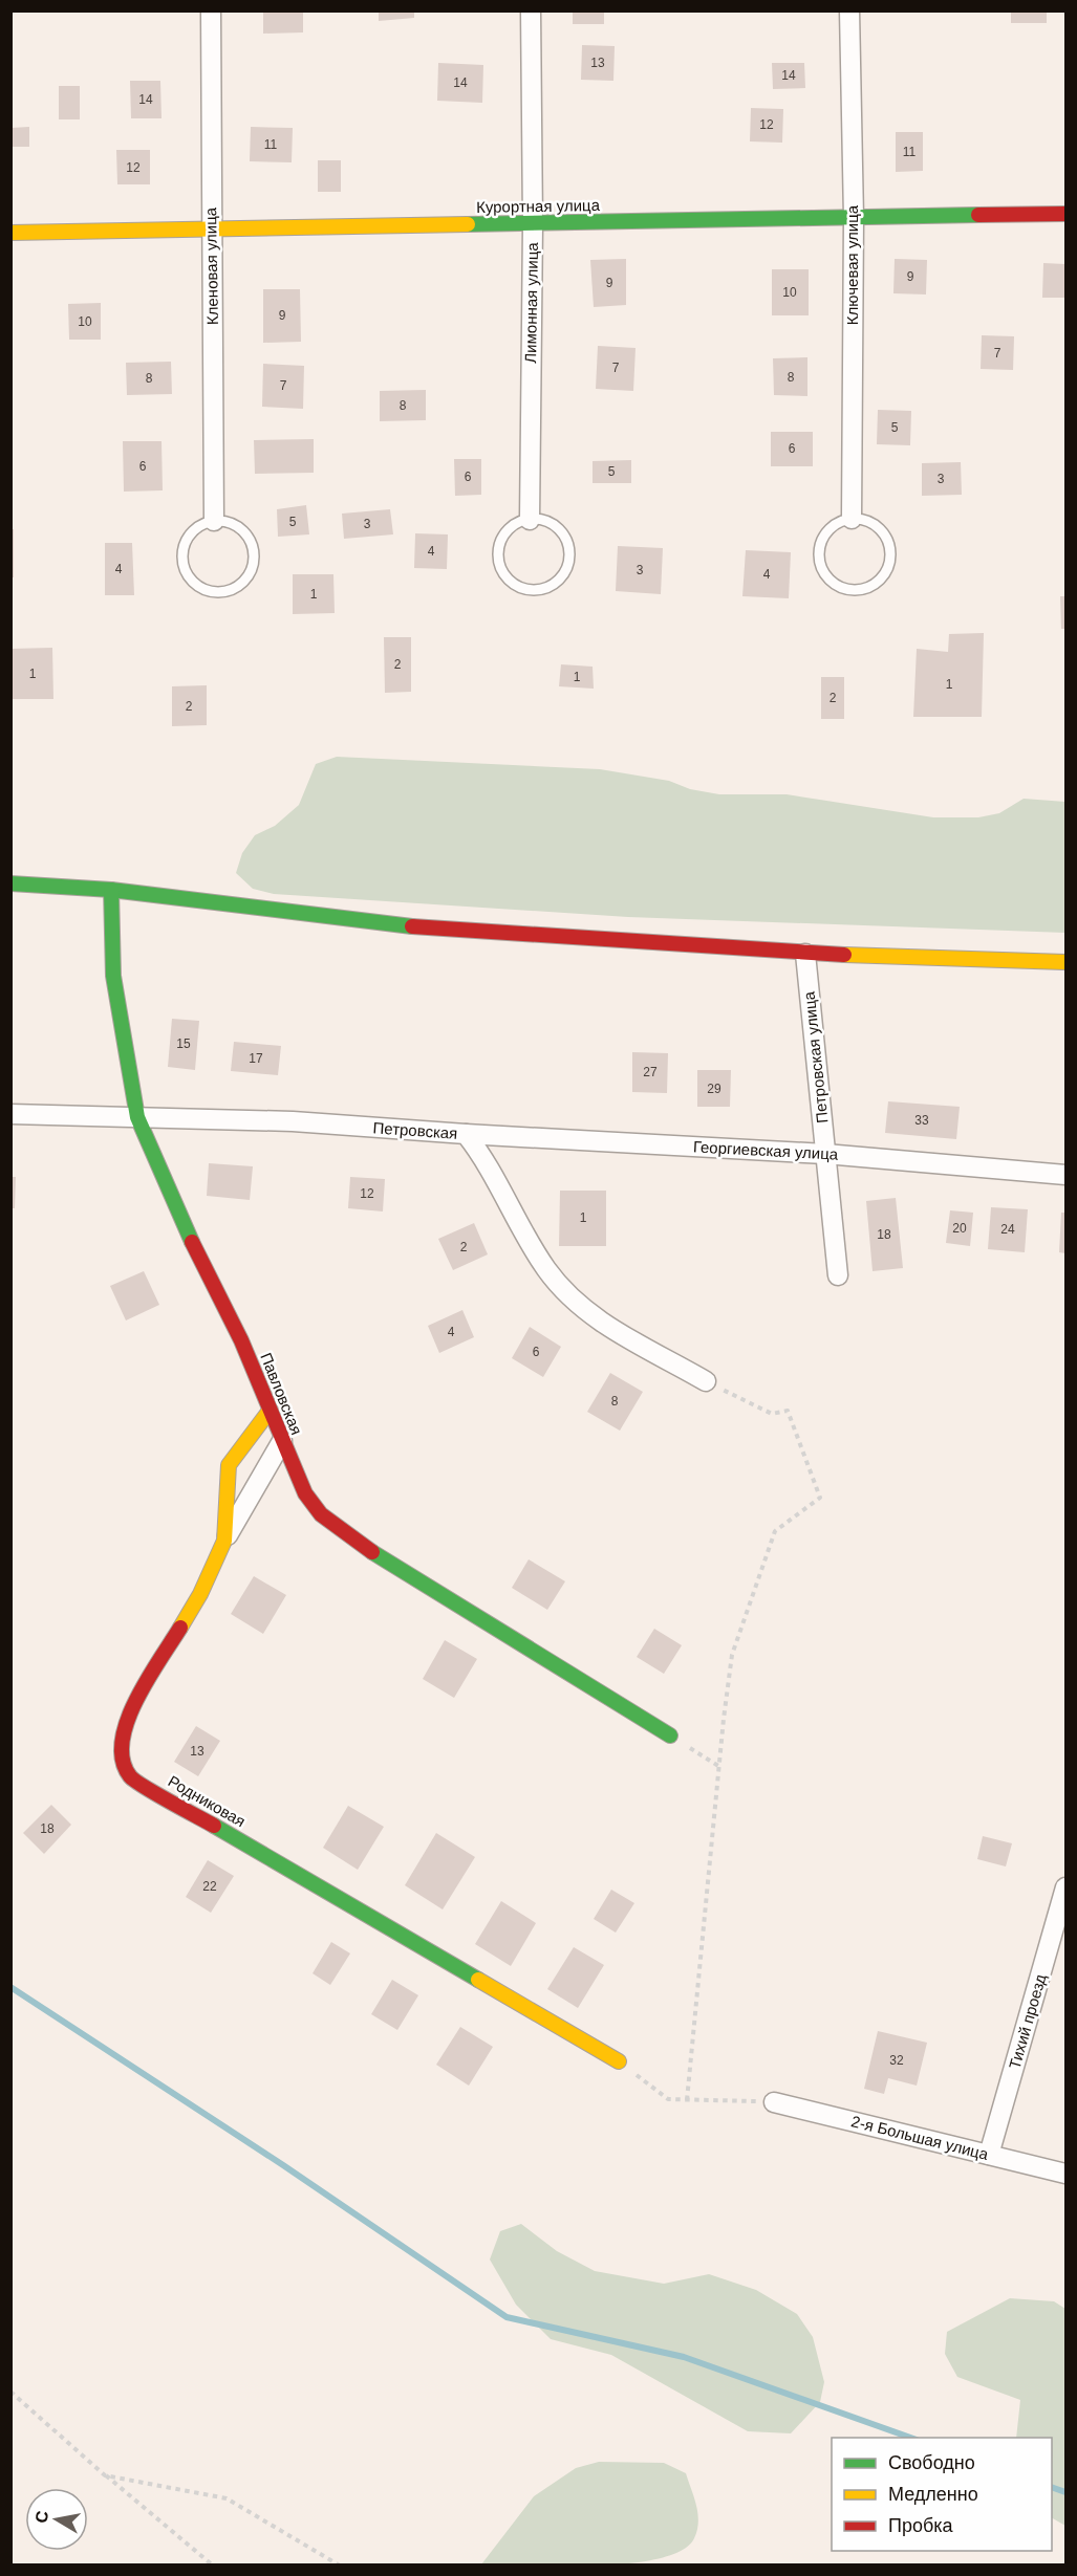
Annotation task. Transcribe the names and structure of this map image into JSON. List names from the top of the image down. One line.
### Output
{"streets":{"street":["Курортная улица","Ключевая улица","Кленовая улица","Лимонная улица","Петровская улица","Петровская","Георгиевская улица","Павловская","Родниковая","Тихий проезд","2-я Большая улица"]},"crossings":[["Курортная улица","Ключевая улица"],["Курортная улица","Кленовая улица"],["Курортная улица","Лимонная улица"],["Петровская улица","Георгиевская улица"],["Петровская","Георгиевская улица"],["Петровская","Павловская"],["Павловская","Родниковая"],["Тихий проезд","2-я Большая улица"]],"house_numbers":["13","14","14","14","12","11","11","12","9","9","10","9","10","7","7","8","8","7","8","5","6","6","5","6","3","5","3","4","4","3","4","1","2","1","1","1","2","2","15","17","27","29","33","12","1","20","24","18","2","4","6","8","13","18","22","32"],"legend":["Свободно","Медленно","Пробка"],"north":"left"}
